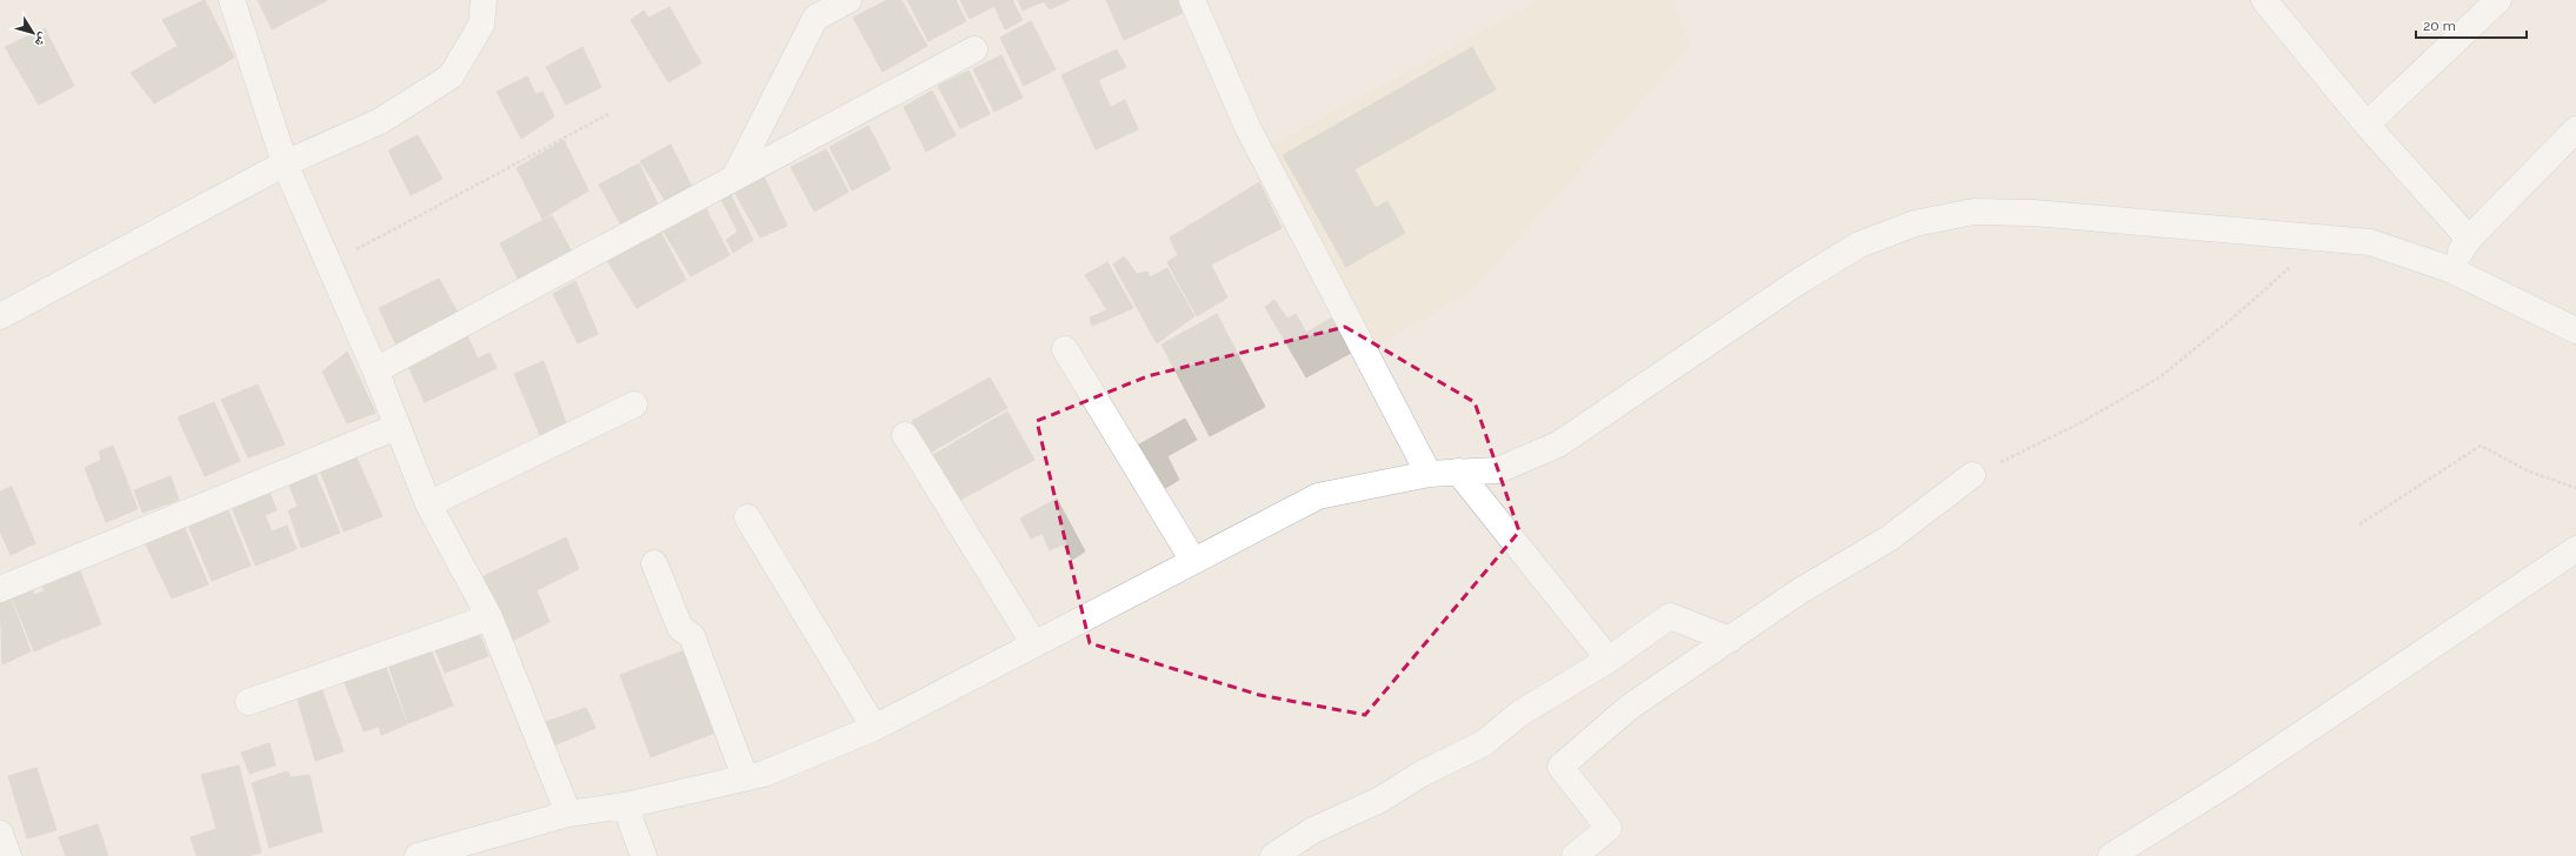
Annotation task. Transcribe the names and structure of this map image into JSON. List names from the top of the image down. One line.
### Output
{"scale_bar":"20 m","north":"bottom right"}
